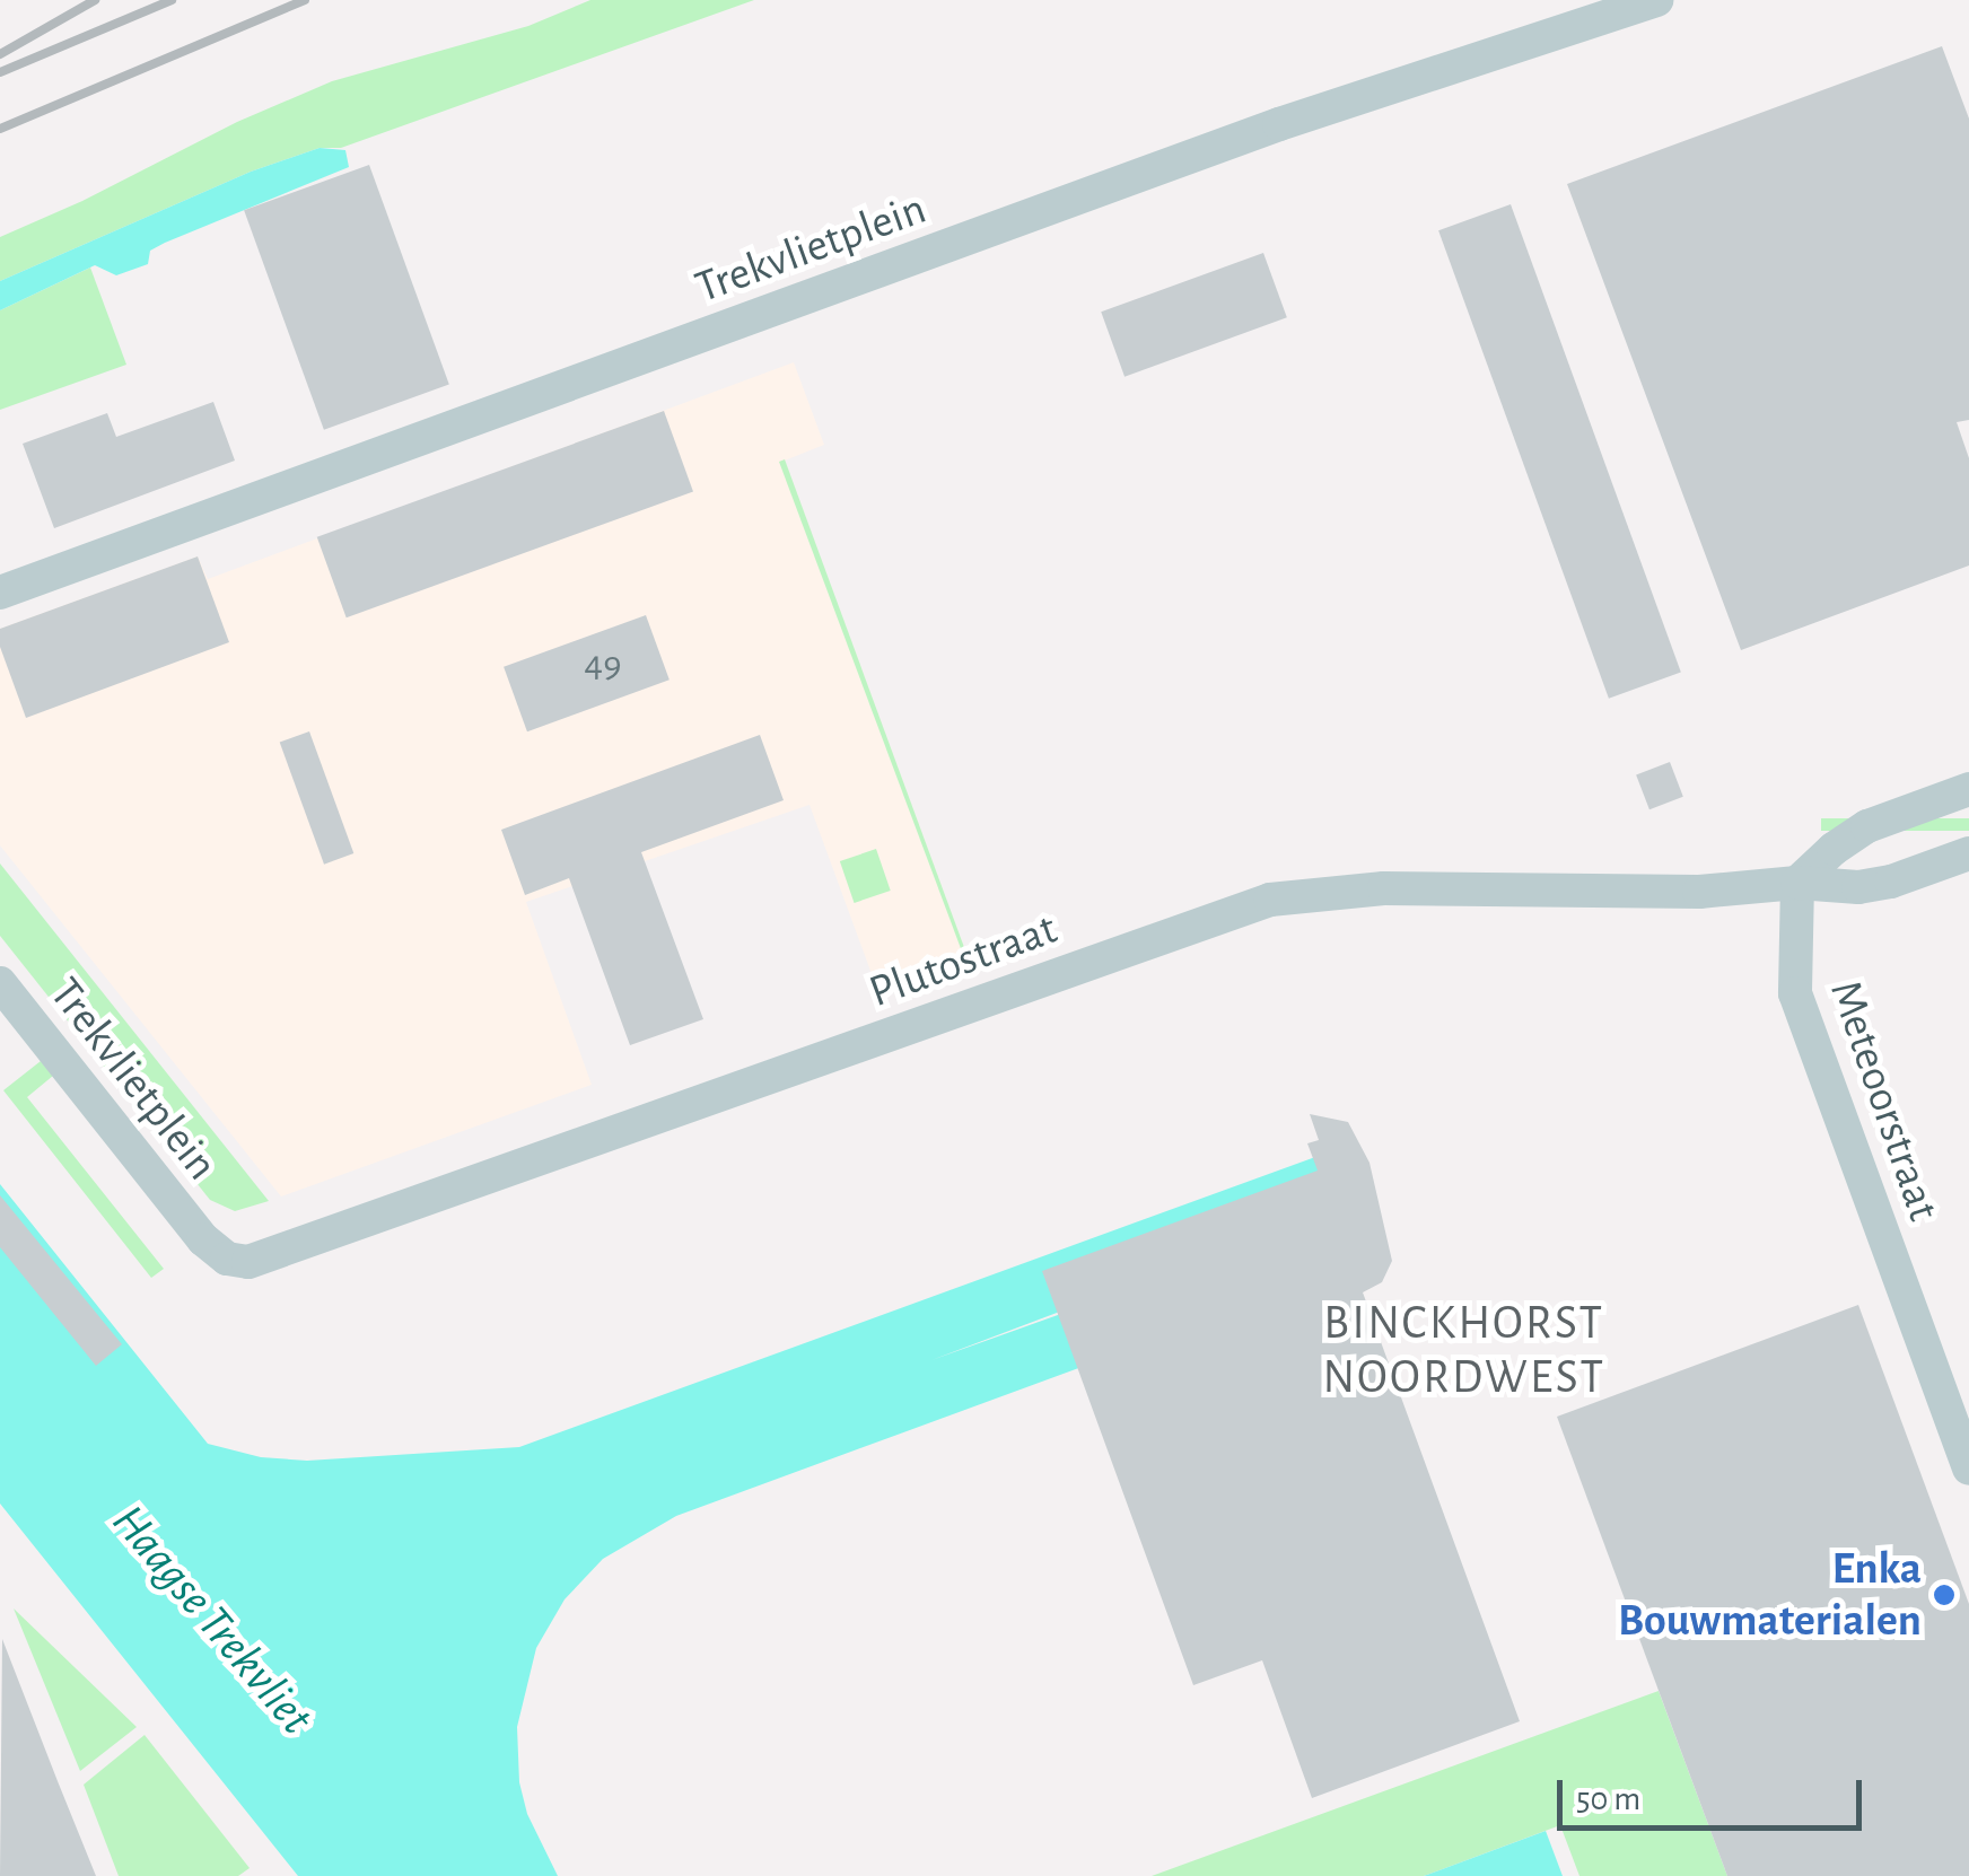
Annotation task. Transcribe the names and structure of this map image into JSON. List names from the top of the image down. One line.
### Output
{"streets":{"street":["Trekvlietplein","Plutostraat","Meteoorstraat"]},"crossings":[["Trekvlietplein","Plutostraat"],["Plutostraat","Meteoorstraat"]],"districts":["BINCKHORST NOORDWEST"],"water":["Haagse Trekvliet"],"places":["Enka Bouwmaterialen"],"house_numbers":["49"],"scale_bar":"50 m"}
